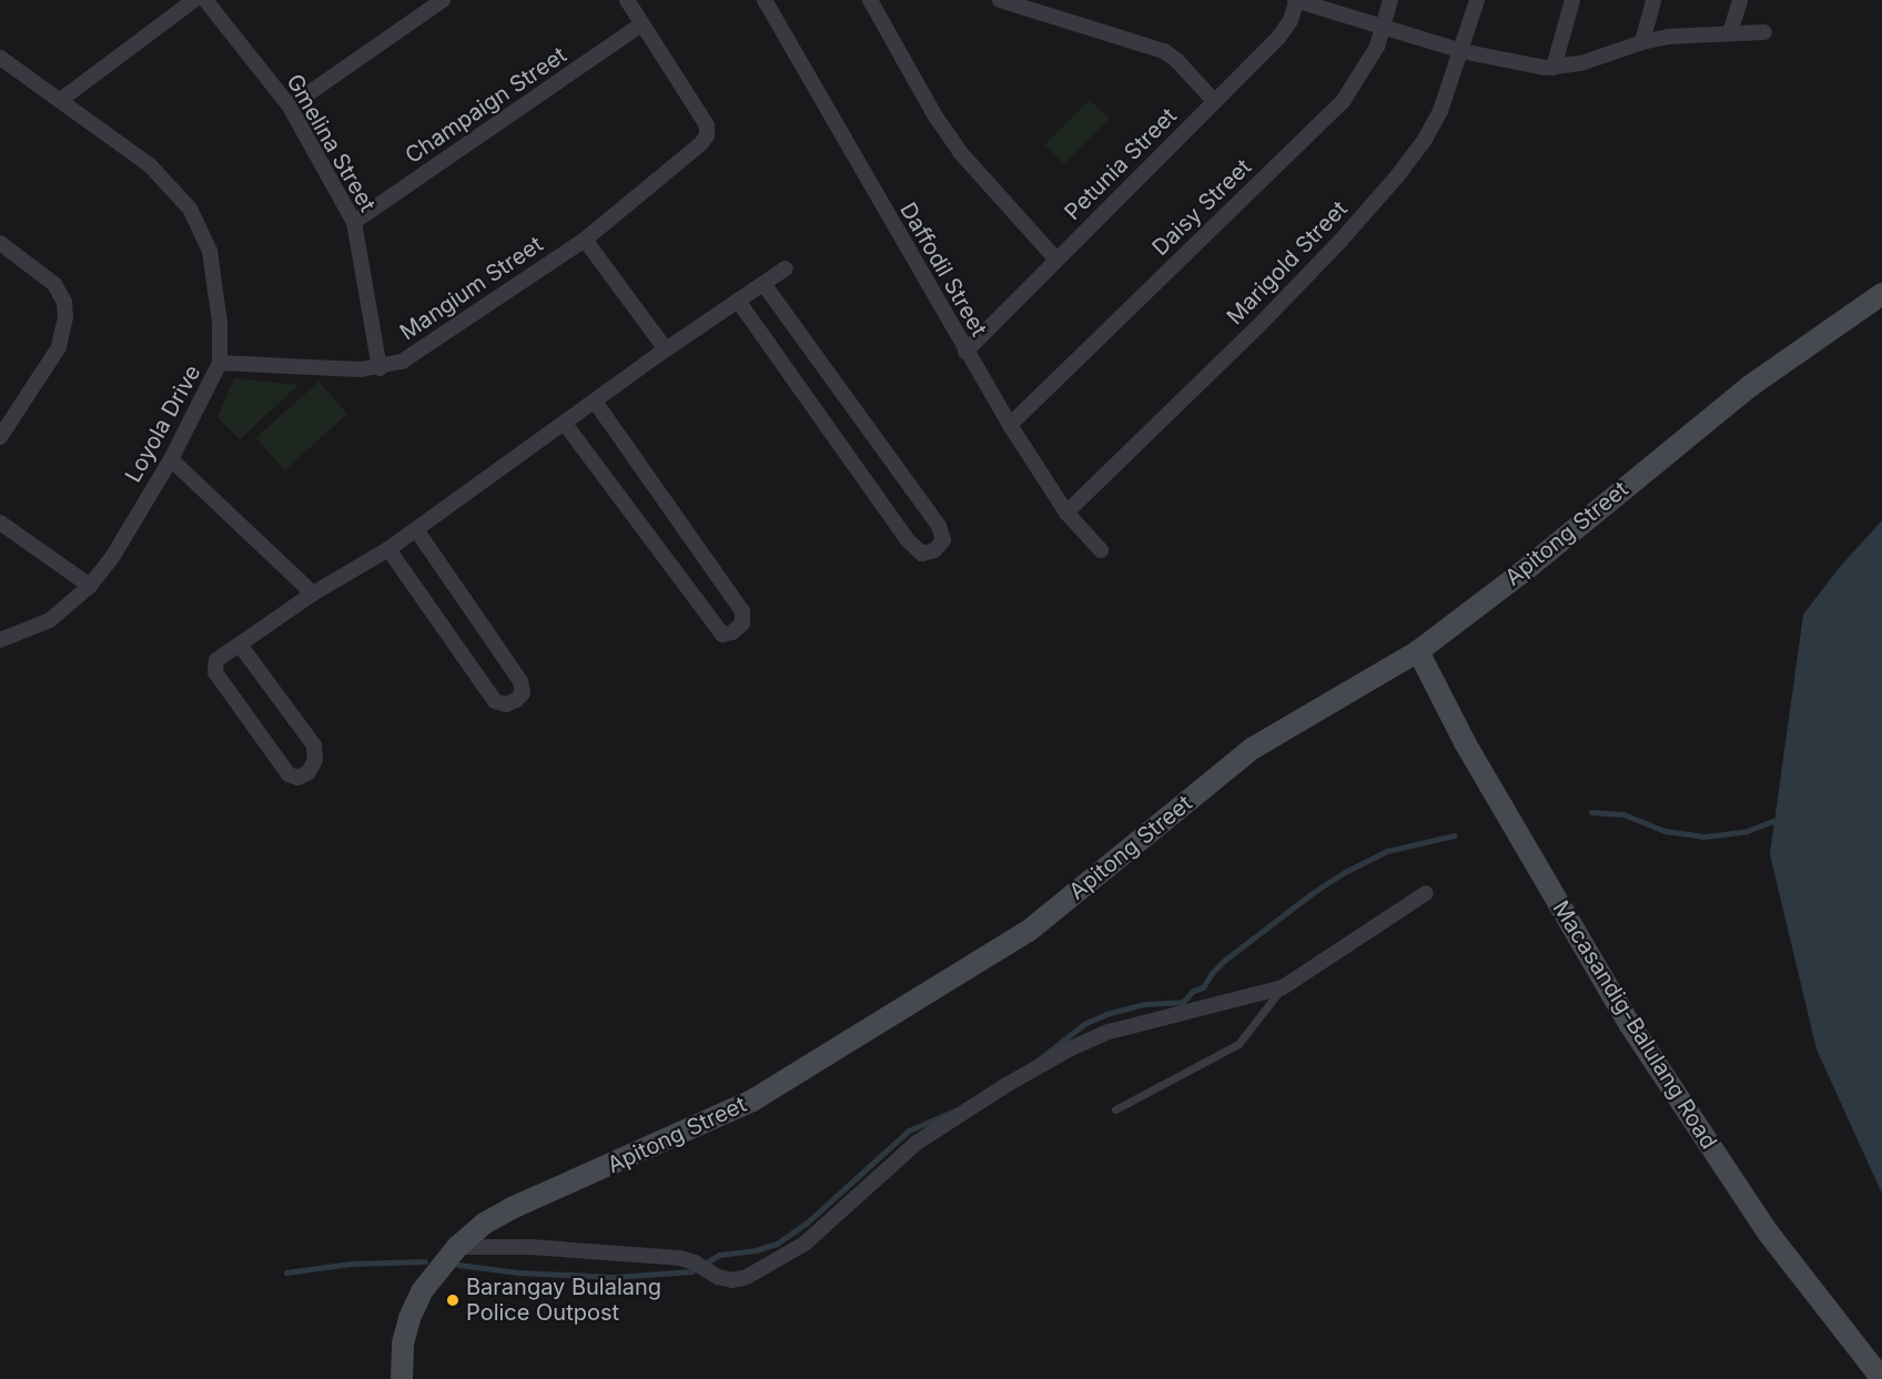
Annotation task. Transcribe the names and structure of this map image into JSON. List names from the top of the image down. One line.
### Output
{"streets":{"street":["Champaign Street","Gmelina Street","Petunia Street","Daisy Street","Marigold Street","Daffodil Street","Mangium Street","Loyola Drive","Apitong Street","Macasandig-Balulang Road"]},"crossings":[["Champaign Street","Gmelina Street"],["Champaign Street","Mangium Street"],["Gmelina Street","Mangium Street"],["Petunia Street","Daffodil Street"],["Daisy Street","Daffodil Street"],["Marigold Street","Daffodil Street"],["Mangium Street","Loyola Drive"],["Apitong Street","Macasandig-Balulang Road"]],"places":["Barangay Bulalang Police Outpost"]}
